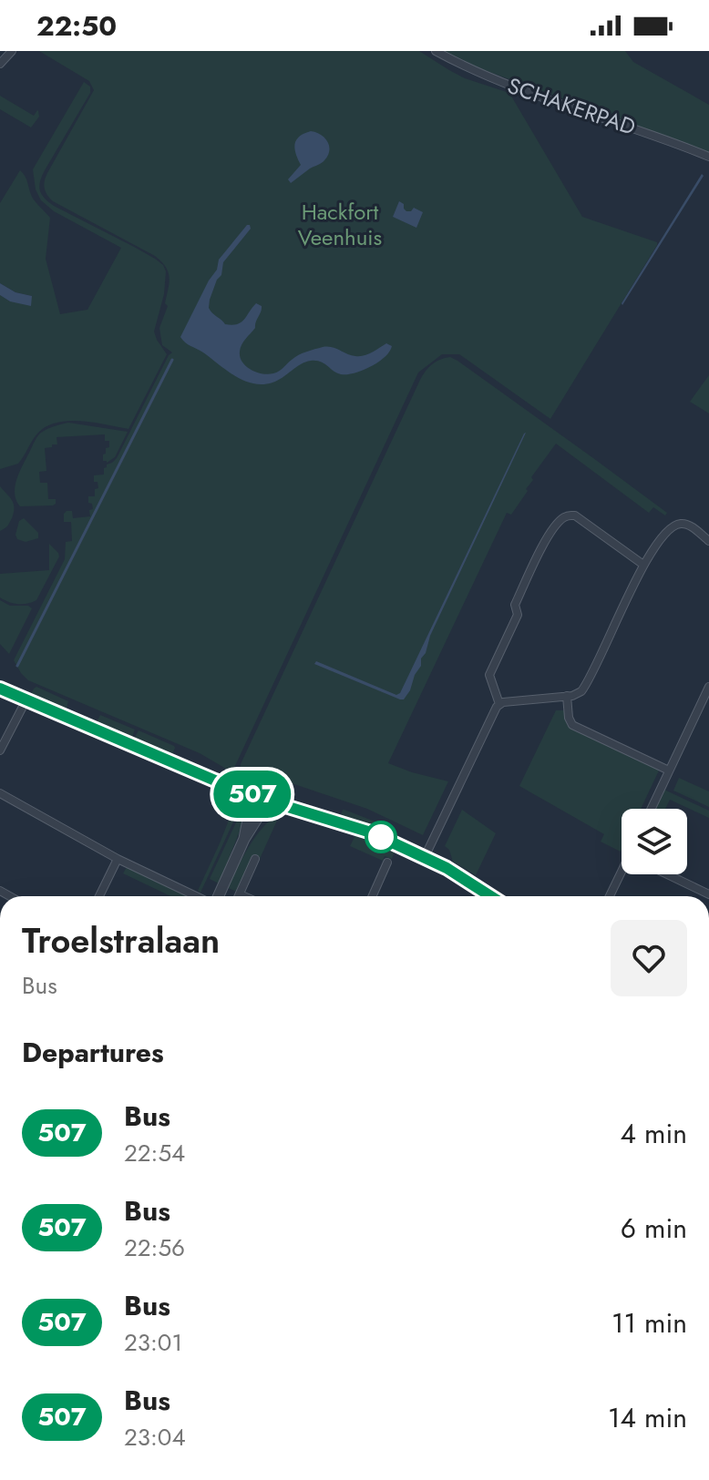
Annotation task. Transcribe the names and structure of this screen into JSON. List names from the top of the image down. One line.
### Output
{"streets":{"street":["SCHAKERPAD"]},"parks":["Hackfort Veenhuis"],"lines":["bus line 507"],"page":{"status":"22:50","on_map":"507","heading":[["Troelstralaan","Bus"],"Departures"],"list":[{"mark":"507","name":"Bus","note":"22:54","value":"4 min"},{"mark":"507","name":"Bus","note":"22:56","value":"6 min"},{"mark":"507","name":"Bus","note":"23:01","value":"11 min"},{"mark":"507","name":"Bus","note":"23:04","value":"14 min"}]}}
